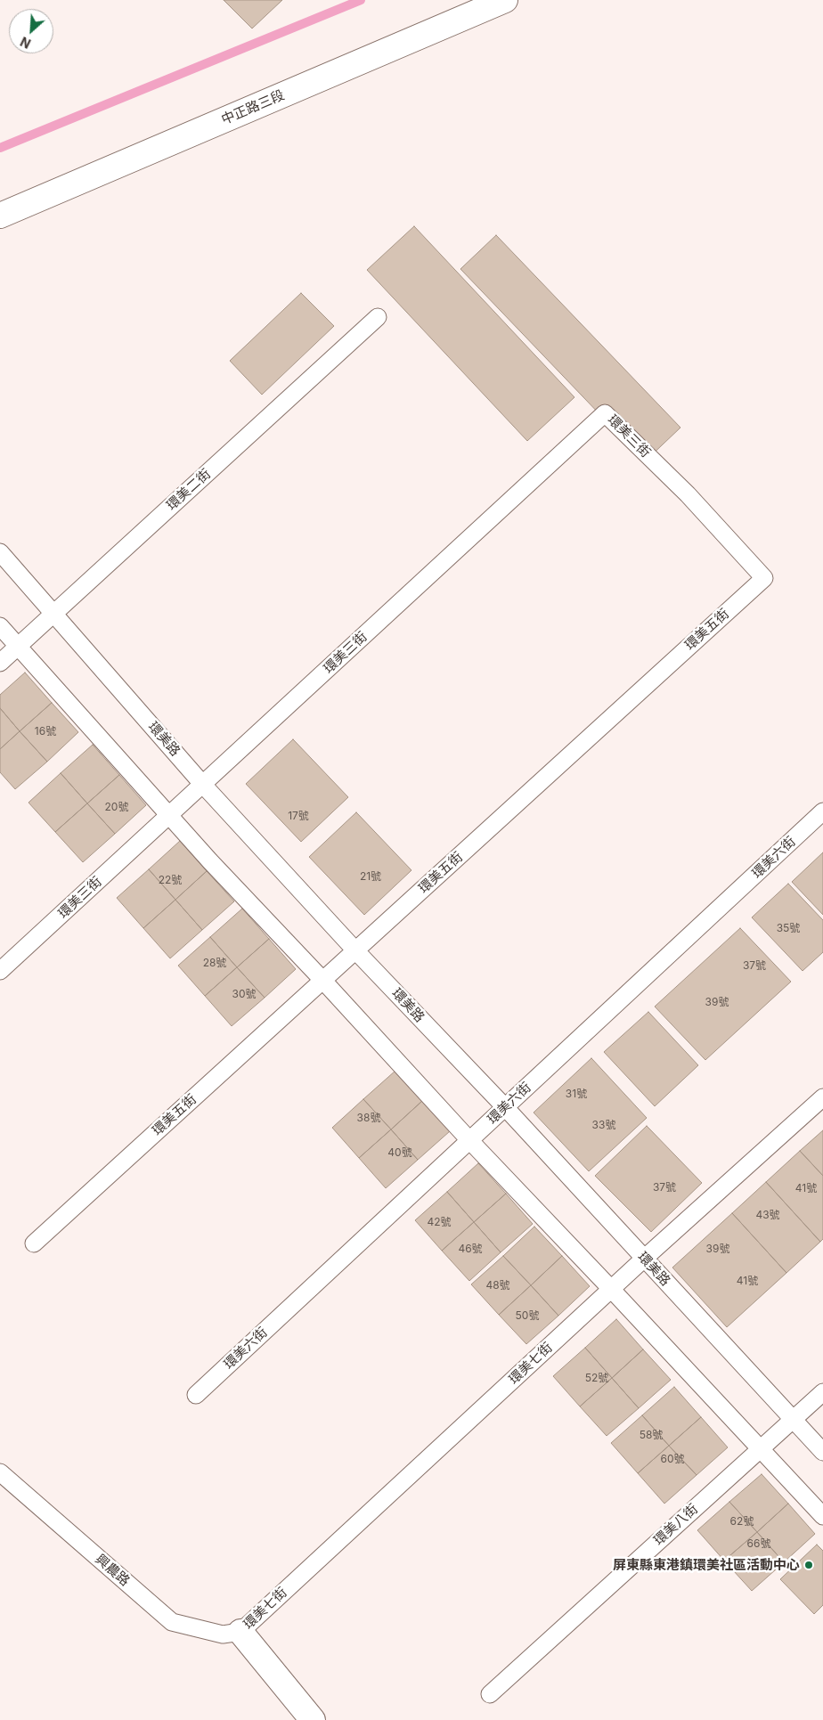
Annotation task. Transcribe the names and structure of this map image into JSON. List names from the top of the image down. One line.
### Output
{"streets":{"main road":["中正路三段"],"lane":["環美三街","環美二街","環美五街","環美路","環美六街","環美七街","環美八街","興農路"]},"crossings":[["環美三街","環美五街"],["環美三街","環美路"],["環美二街","環美路"],["環美五街","環美路"],["環美路","環美六街"],["環美路","環美七街"],["環美路","環美八街"],["環美七街","興農路"]],"places":["屏東縣東港鎮環美社區活動中心"],"house_numbers":["16號","20號","17號","21號","22號","35號","28號","37號","30號","39號","31號","38號","33號","40號","37號","41號","43號","42號","46號","39號","41號","48號","50號","52號","58號","60號","62號","66號"],"north":"bottom left"}
